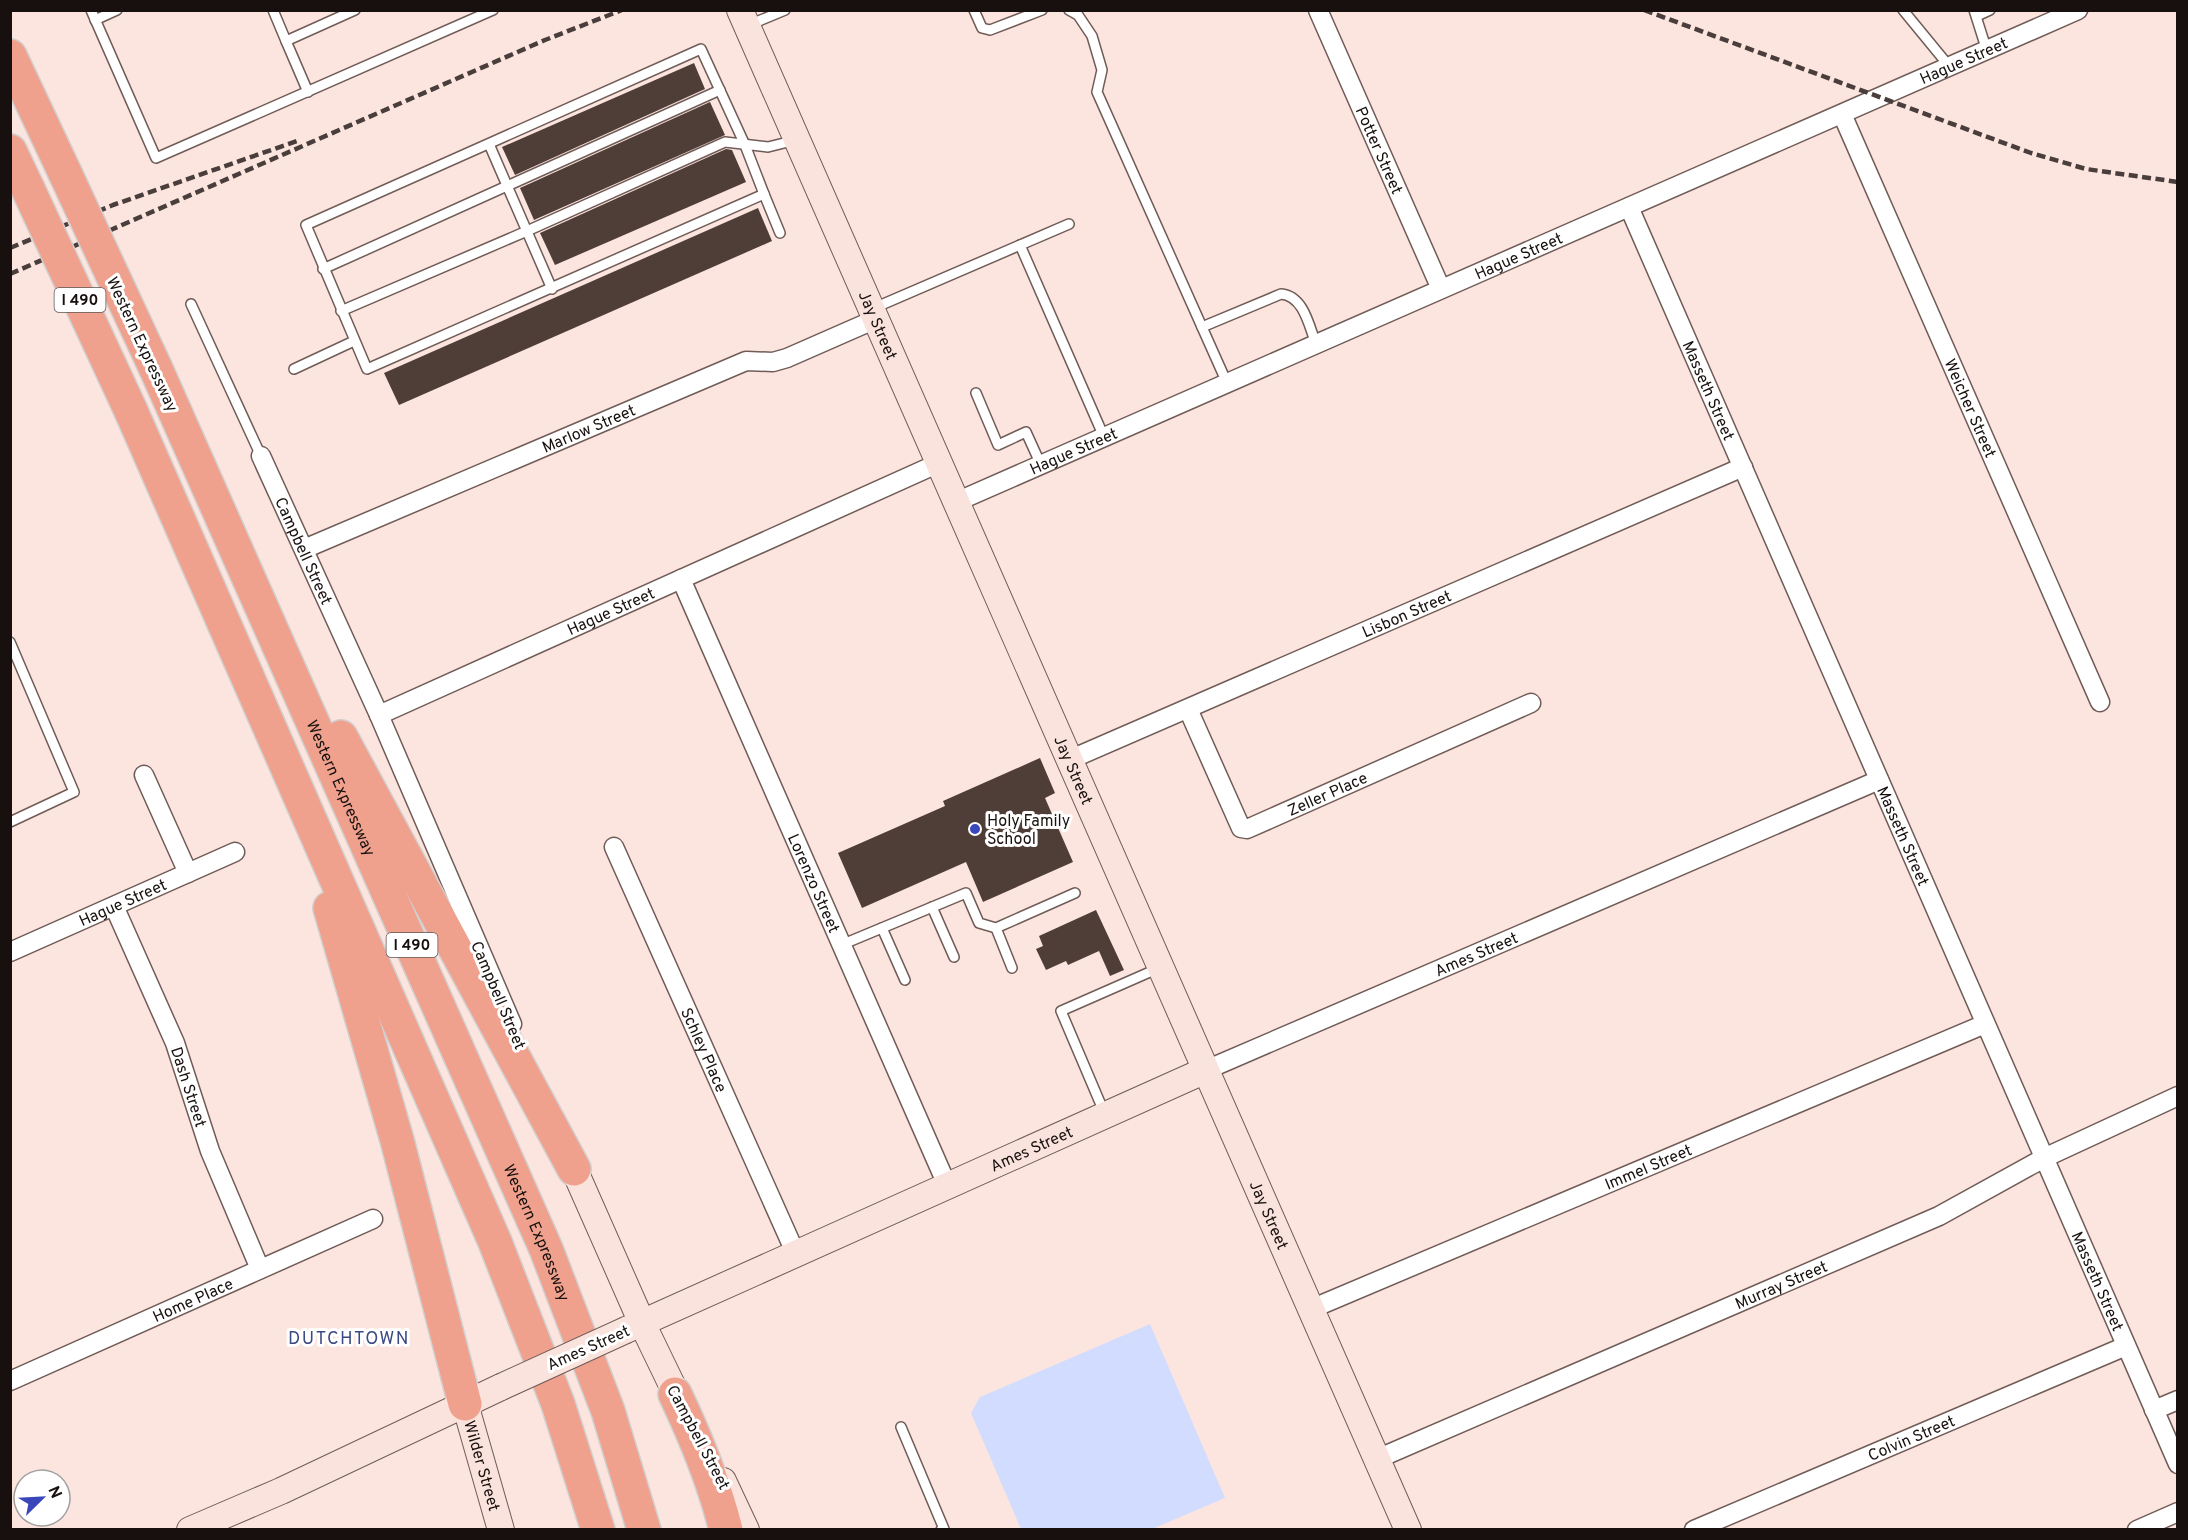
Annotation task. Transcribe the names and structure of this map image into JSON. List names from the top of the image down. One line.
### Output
{"streets":{"highway":["I 490","Western Expressway"],"street":["Hague Street","Potter Street","Jay Street","Masseth Street","Weicher Street","Marlow Street","Campbell Street","Lisbon Street","Zeller Place","Lorenzo Street","Ames Street","Schley Place","Dash Street","Immel Street","Murray Street","Home Place","Colvin Street","Wilder Street"]},"crossings":[["Hague Street","Potter Street"],["Hague Street","Jay Street"],["Hague Street","Masseth Street"],["Hague Street","Weicher Street"],["Hague Street","Campbell Street"],["Hague Street","Lorenzo Street"],["Hague Street","Dash Street"],["Jay Street","Marlow Street"],["Jay Street","Lisbon Street"],["Jay Street","Ames Street"],["Jay Street","Immel Street"],["Jay Street","Murray Street"],["Masseth Street","Lisbon Street"],["Masseth Street","Ames Street"],["Masseth Street","Immel Street"],["Masseth Street","Murray Street"],["Masseth Street","Colvin Street"],["Marlow Street","Campbell Street"],["Campbell Street","Ames Street"],["Lisbon Street","Zeller Place"],["Lorenzo Street","Ames Street"],["Ames Street","Schley Place"],["Ames Street","Wilder Street"],["Dash Street","Home Place"]],"districts":["DUTCHTOWN"],"places":["Holy Family School"],"north":"top right"}
